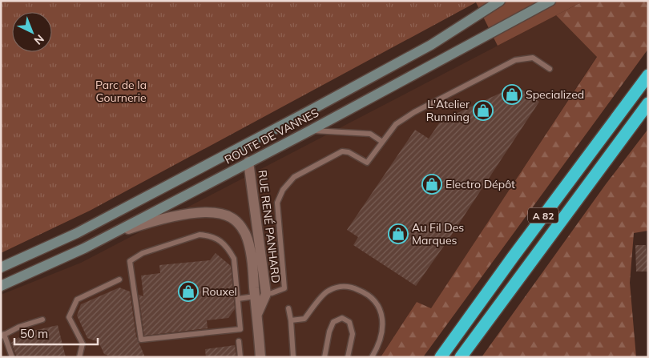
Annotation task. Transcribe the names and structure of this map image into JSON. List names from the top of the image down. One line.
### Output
{"streets":{"highway":["A 82"],"main road":["ROUTE DE VANNES"],"street":["RUE RENÉ PANHARD"]},"crossings":[["ROUTE DE VANNES","RUE RENÉ PANHARD"]],"parks":["Parc de la Gournerie"],"places":{"shop":["Specialized","L'Atelier Running","Electro Dépôt","Au Fil Des Marques","Rouxel"]},"scale_bar":"50 m","north":"bottom right"}
